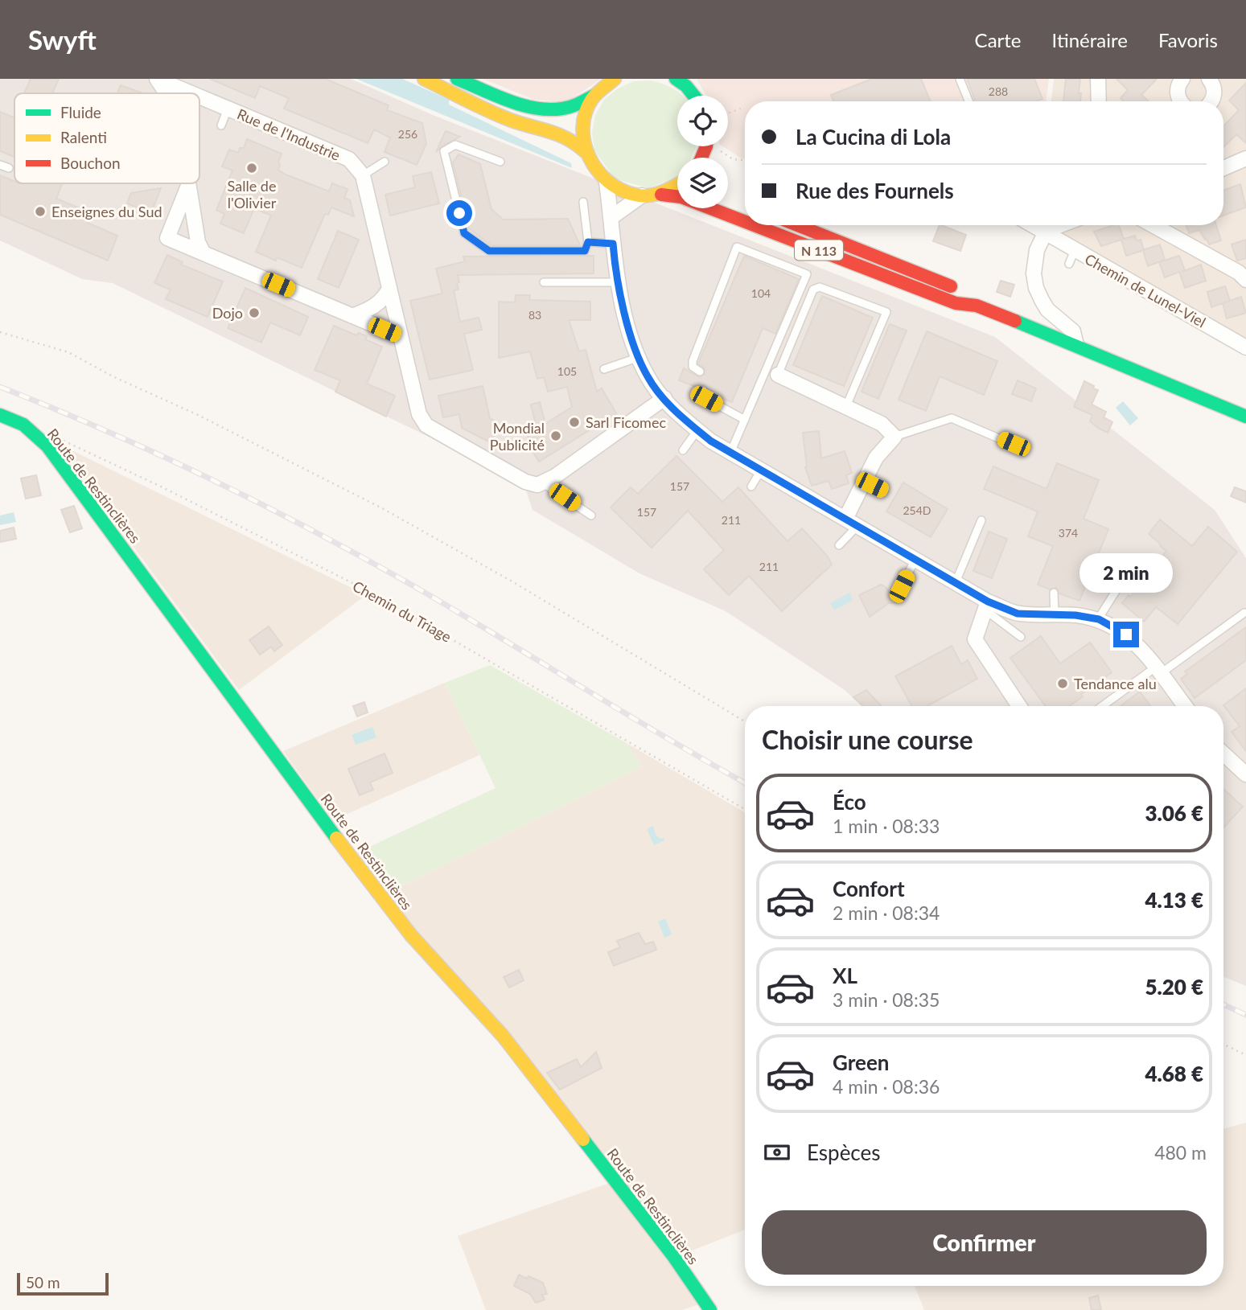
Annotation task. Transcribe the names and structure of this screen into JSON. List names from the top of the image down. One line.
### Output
{"streets":{"main road":["N 113","Route de Restinclières"],"street":["Rue de l'Industrie","Chemin de Lunel-Viel"],"path":["Chemin du Triage"]},"crossings":[["Route de Restinclières","Chemin du Triage"]],"places":["Salle de l'Olivier","Enseignes du Sud","Dojo","Sarl Ficomec","Mondial Publicité","Tendance alu"],"house_numbers":["288","256","104","83","105","157","254D","157","211","374","211"],"legend":["Fluide","Ralenti","Bouchon"],"scale_bar":"50 m","page":{"header":"Swyft","nav":["Carte","Itinéraire","Favoris"],"banner":["La Cucina di Lola","Rue des Fournels"],"bubble":"2 min","heading":"Choisir une course","list":[{"name":"Éco","note":"1 min · 08:33","value":"3.06 €"},{"name":"Confort","note":"2 min · 08:34","value":"4.13 €"},{"name":"XL","note":"3 min · 08:35","value":"5.20 €"},{"name":"Green","note":"4 min · 08:36","value":"4.68 €"}],"pay":["Espèces","480 m"],"buttons":"Confirmer","scale":"50 m"}}
